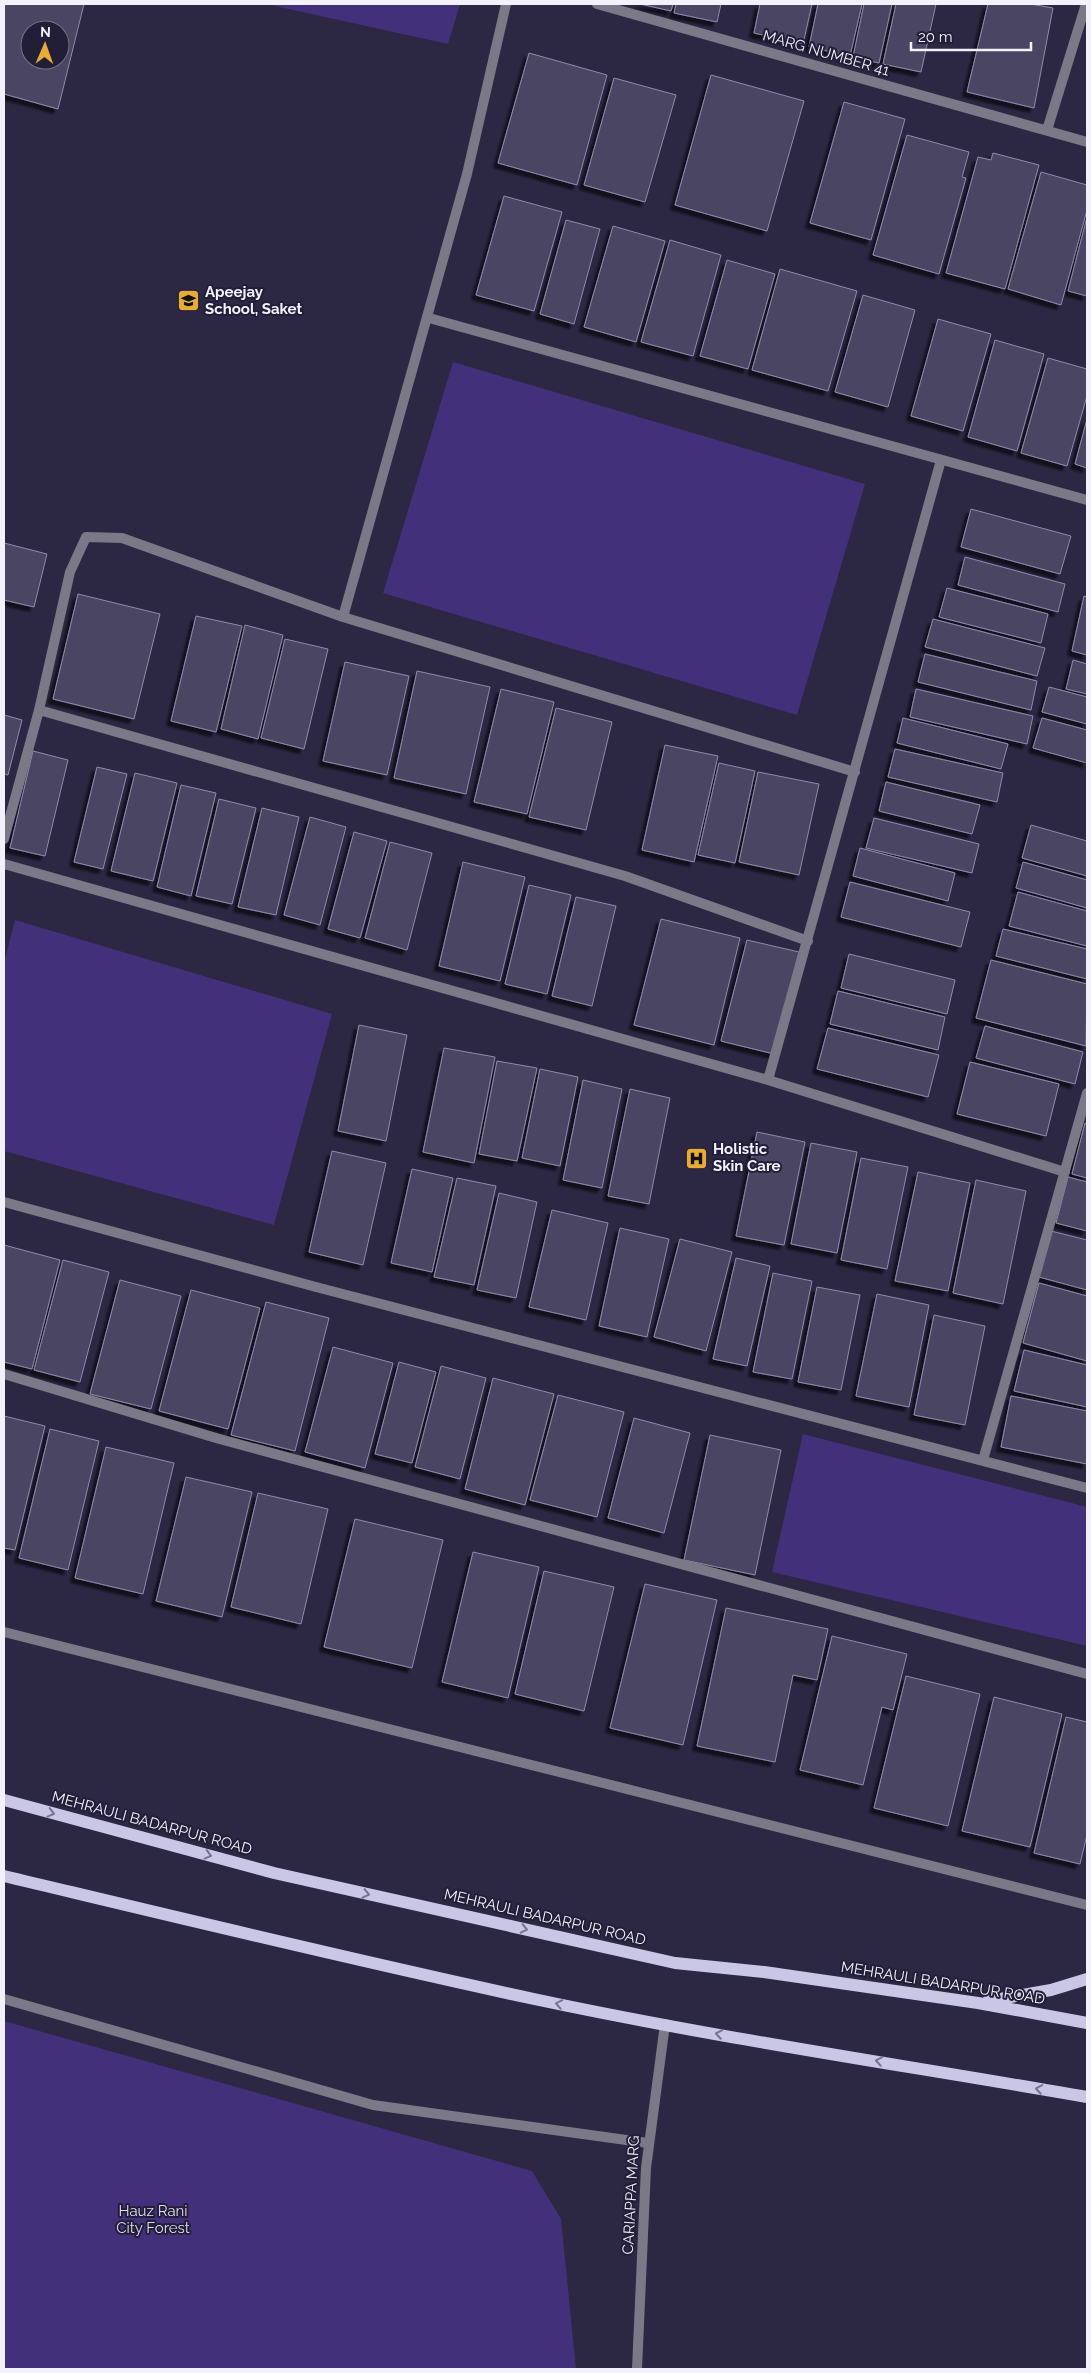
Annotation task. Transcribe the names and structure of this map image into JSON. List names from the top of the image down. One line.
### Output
{"streets":{"main road":["MEHRAULI BADARPUR ROAD"],"street":["MARG NUMBER 41","CARIAPPA MARG"]},"parks":["Hauz Rani City Forest"],"places":{"school or university":["Apeejay School, Saket"],"hospital":["Holistic Skin Care"]},"scale_bar":"20 m","north":"top"}
